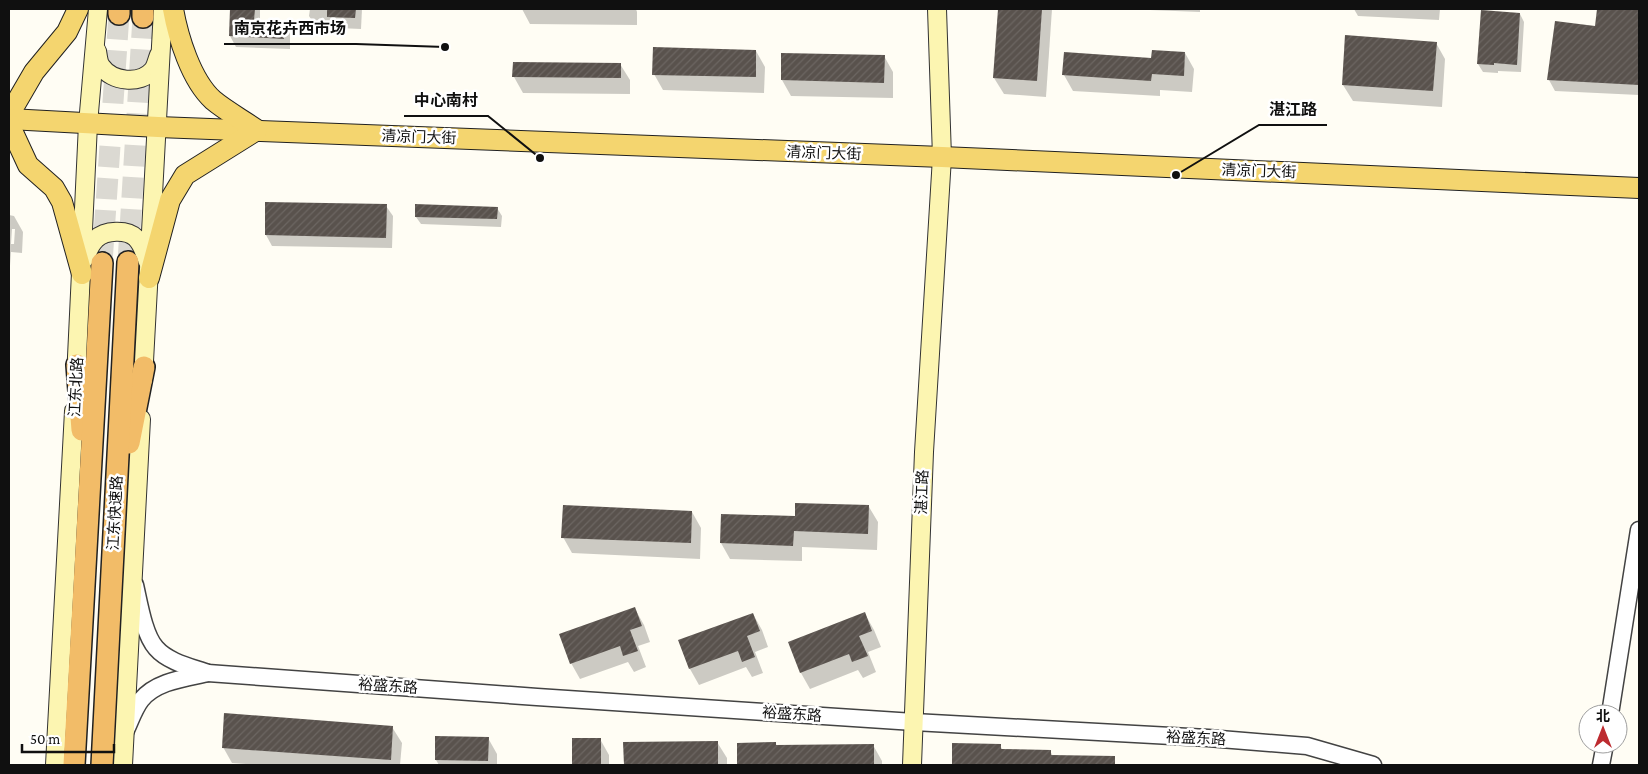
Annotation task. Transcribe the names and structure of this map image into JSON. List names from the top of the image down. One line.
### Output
{"streets":{"highway":["江东快速路"],"main road":["清凉门大街","江东北路","湛江路"],"street":["裕盛东路"]},"crossings":[["清凉门大街","江东北路"],["清凉门大街","湛江路"],["江东北路","江东快速路"],["湛江路","裕盛东路"]],"places":["南京花卉西市场","中心南村","湛江路"],"scale_bar":"50 m","north":"top"}
